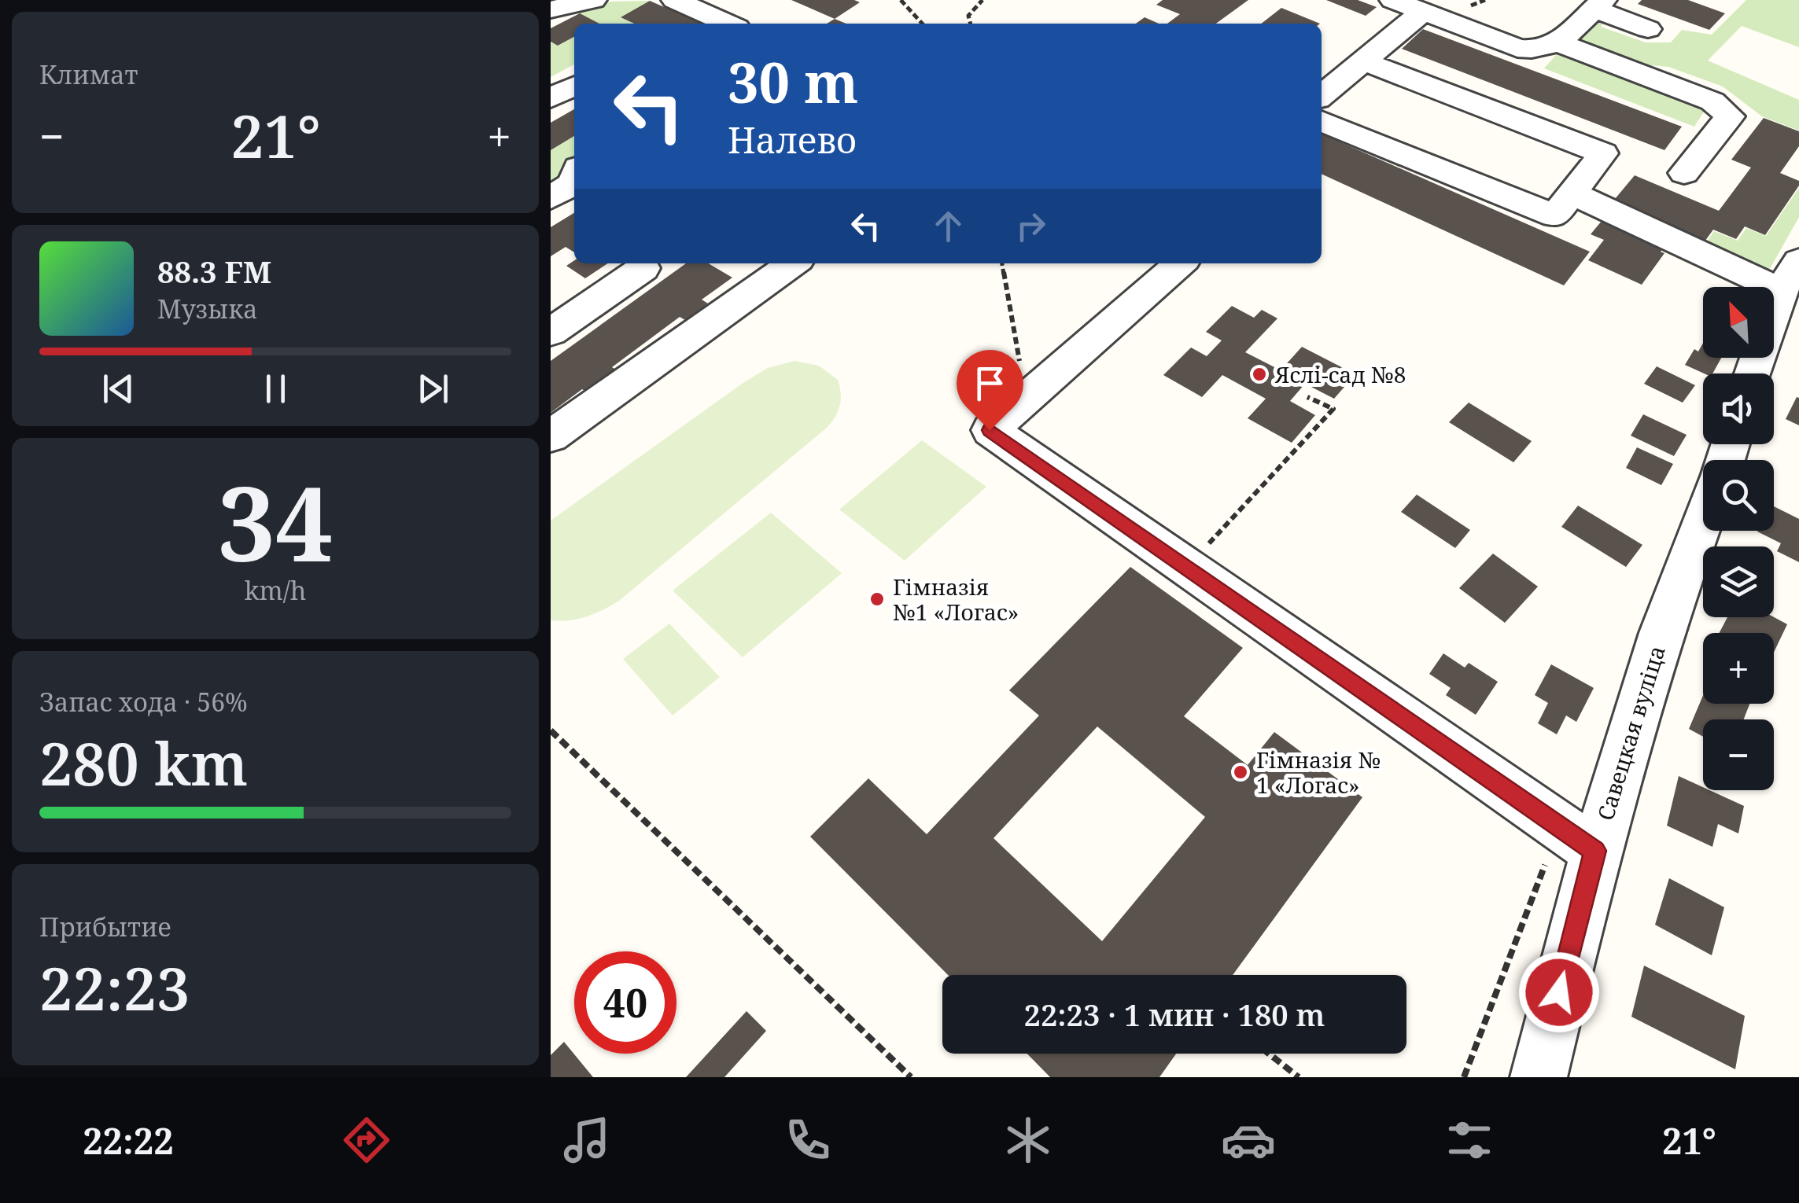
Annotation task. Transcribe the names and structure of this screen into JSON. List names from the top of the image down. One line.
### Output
{"streets":{"street":["Савецкая вуліца"]},"places":["Яслі-сад №8","Гімназія №1 «Логас»","Гімназія № 1 «Логас»"],"north":"top left","page":{"tile":["Климат",["34","km/h"],["Запас хода · 56%","280 km"],["Прибытие","22:23"]],"turn":["30 m","Налево"],"heat":["−","21°","+"],"song":["88.3 FM","Музыка"],"map_buttons":["+","−"],"limit":"40","trip":"22:23 · 1 мин · 180 m","tabs":["22:22","21°"]}}
